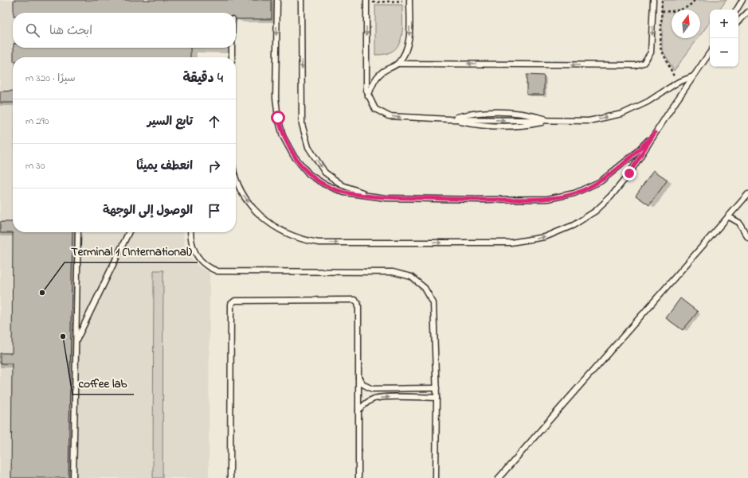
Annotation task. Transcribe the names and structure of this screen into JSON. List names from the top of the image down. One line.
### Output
{"places":["Terminal 1 (International)","coffee lab"],"north":"top","page":{"map_buttons":["+","−"],"search":"ابحث هنا","heading":["4 دقيقة","سيرًا · 320 m"],"list":[["تابع السير","290 m"],["انعطف يمينًا","30 m"],"الوصول إلى الوجهة"]}}
